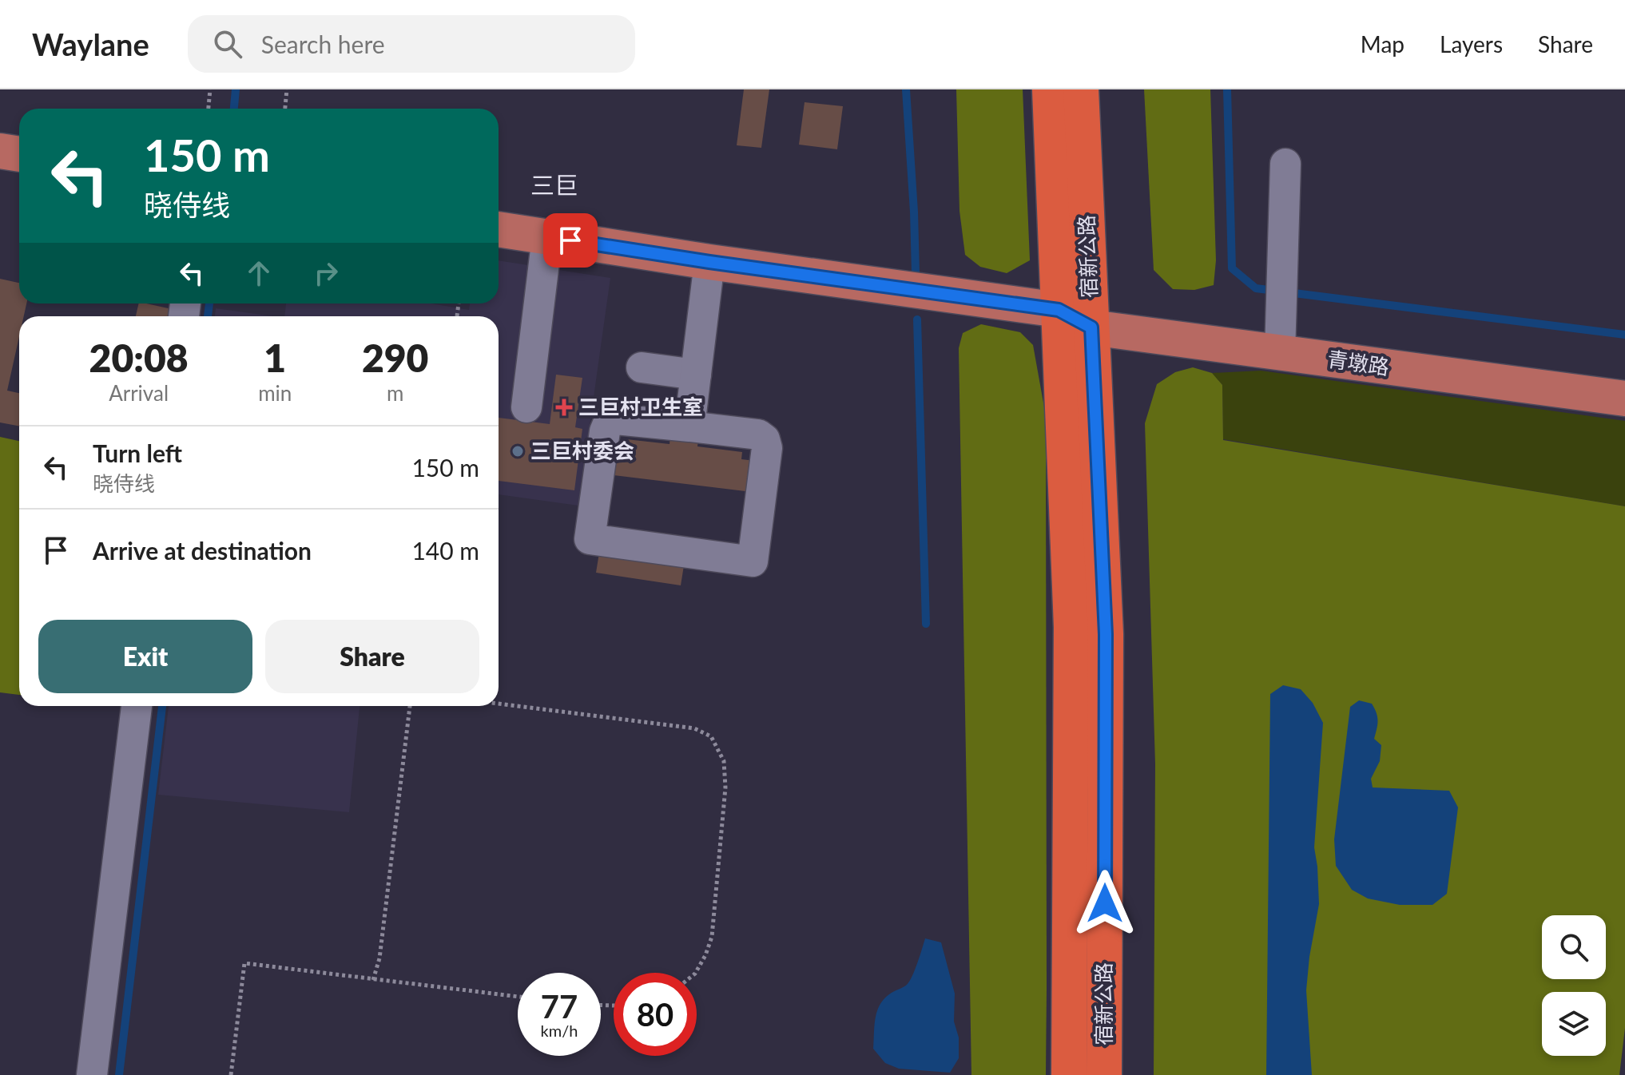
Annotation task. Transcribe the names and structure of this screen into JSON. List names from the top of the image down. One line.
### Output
{"streets":{"highway":["宿新公路"],"main road":["青墩路"]},"crossings":[["宿新公路","青墩路"]],"districts":["三巨"],"places":{"health":["三巨村卫生室"],"other":["三巨村委会"]},"page":{"header":"Waylane","search":"Search here","nav":["Map","Layers","Share"],"turn":["150 m","晓侍线"],"eta":["20:08","Arrival","1","min","290","m"],"list":[{"name":"Turn left","note":"晓侍线","value":"150 m"},{"name":"Arrive at destination","value":"140 m"}],"buttons":["Exit","Share"],"speed":"77 km/h","limit":"80"}}
